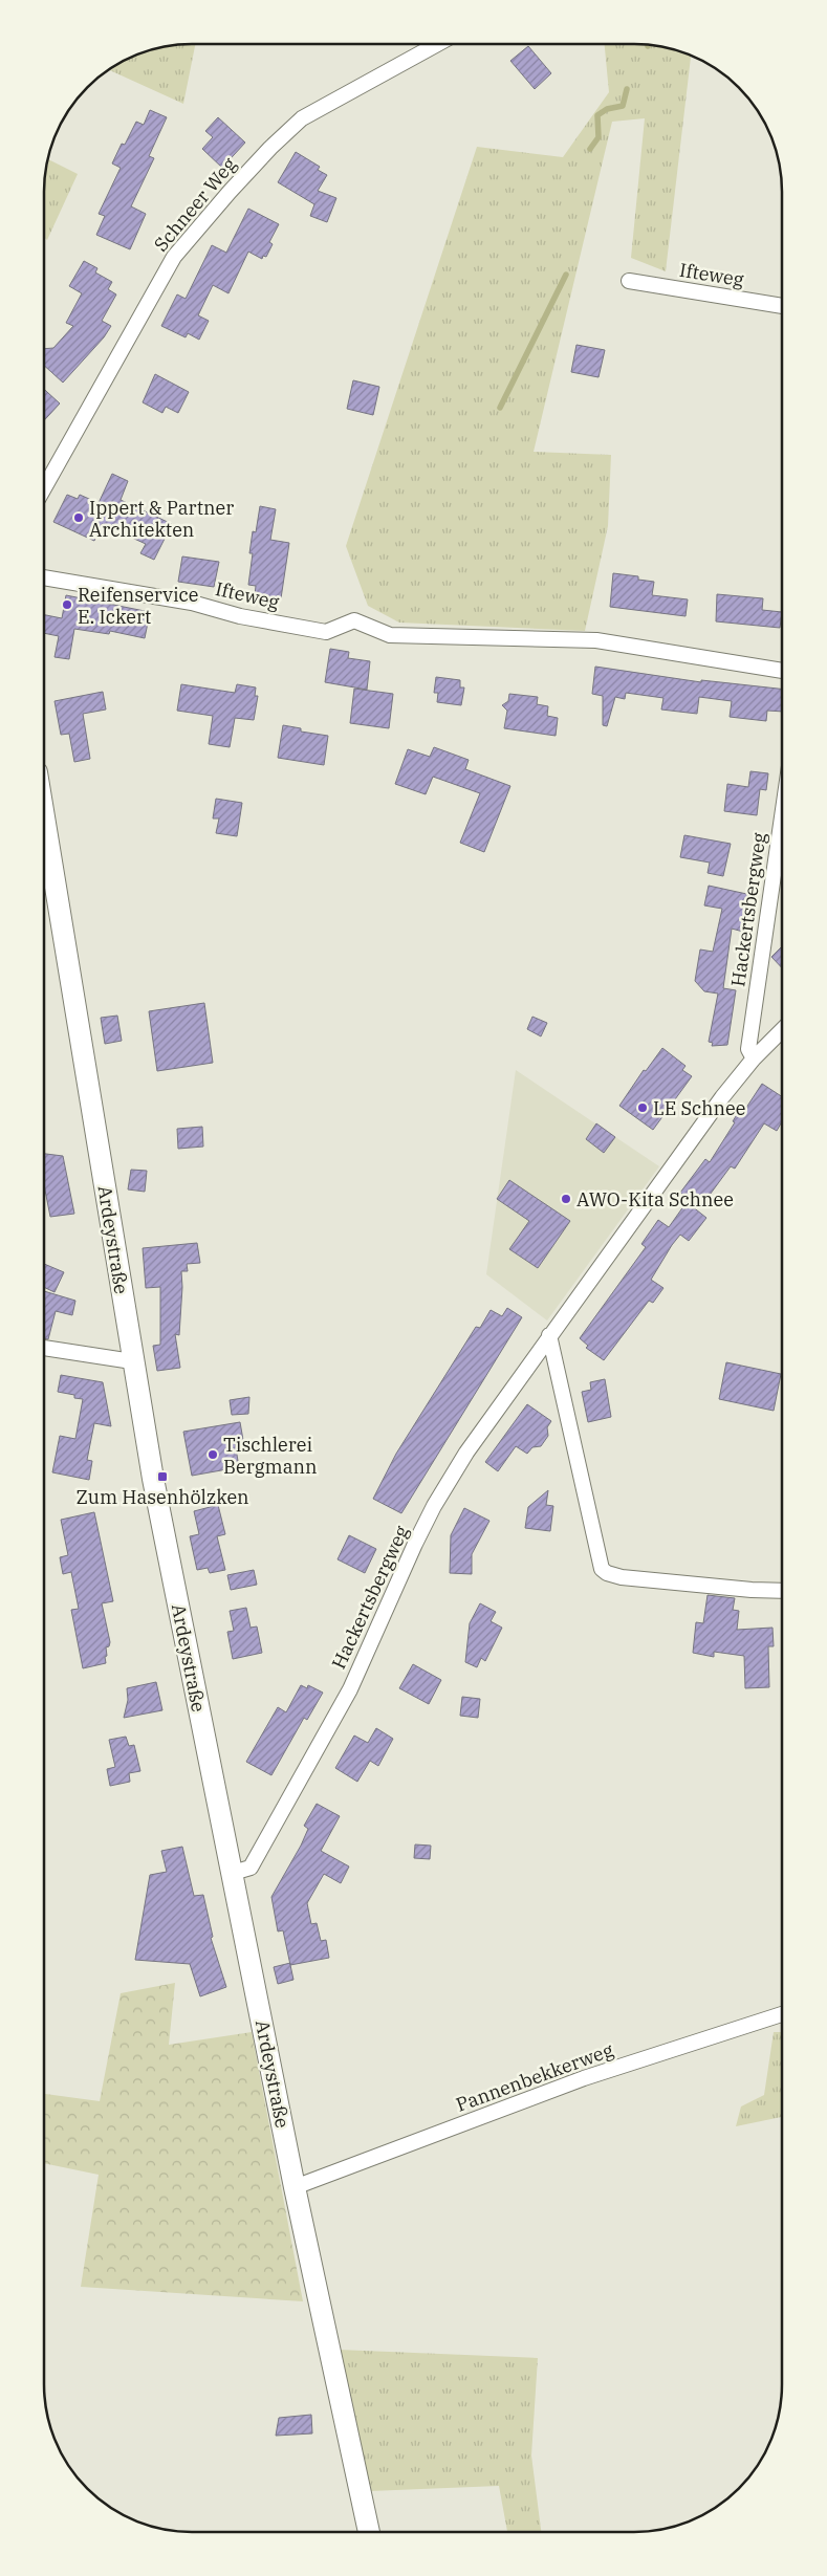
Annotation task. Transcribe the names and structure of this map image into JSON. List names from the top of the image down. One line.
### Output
{"streets":{"main road":["Ardeystraße"],"street":["Schneer Weg","Ifteweg","Hackertsbergweg","Pannenbekkerweg"]},"crossings":[["Hackertsbergweg","Ardeystraße"],["Ardeystraße","Pannenbekkerweg"]],"places":{"other":["Ippert & Partner Architekten","Reifenservice E. Ickert","LE Schnee","AWO-Kita Schnee","Tischlerei Bergmann"],"transit":["Zum Hasenhölzken"]}}
